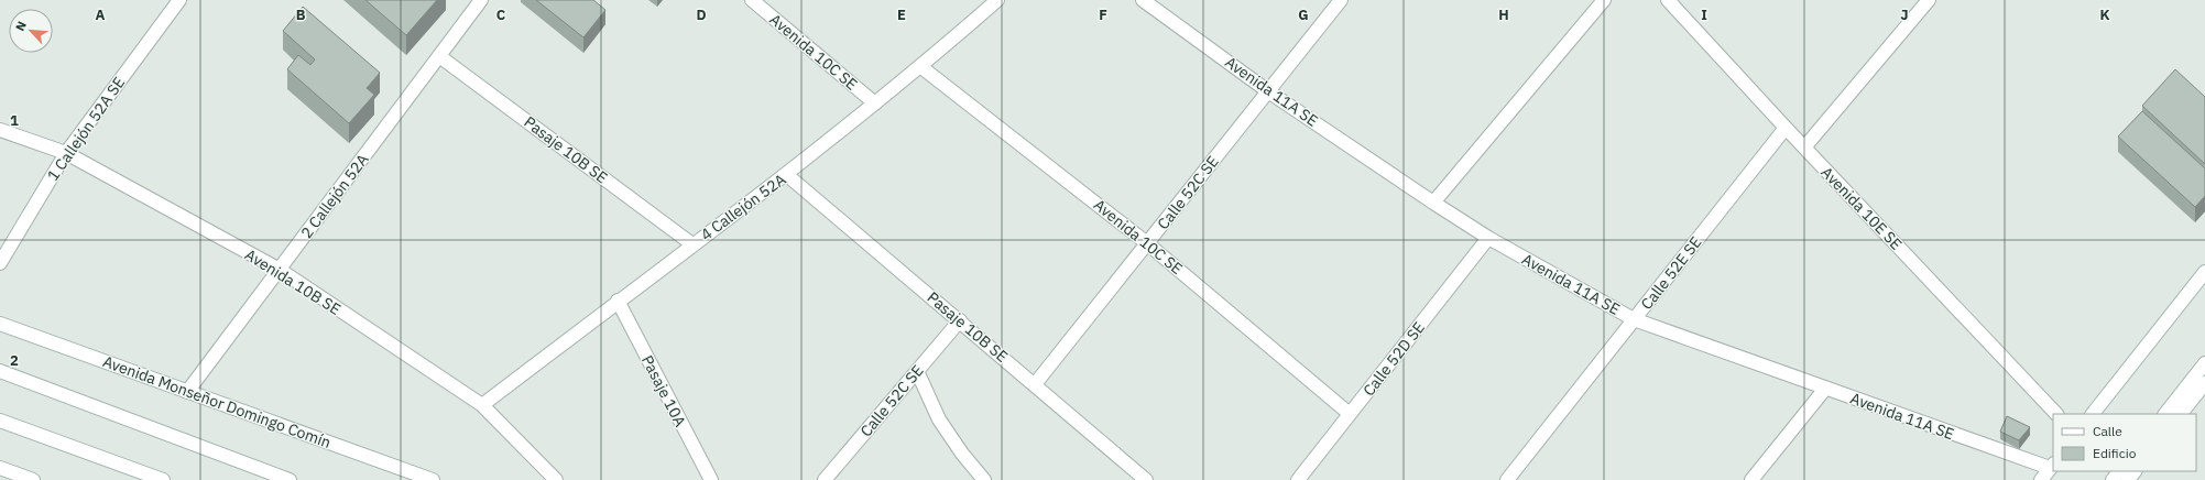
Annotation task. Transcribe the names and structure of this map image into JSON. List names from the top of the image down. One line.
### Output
{"streets":{"street":["Avenida 10C SE","Avenida 11A SE","1 Callejón 52A SE","Pasaje 10B SE","Calle 52C SE","2 Callejón 52A","4 Callejón 52A","Avenida 10E SE","Calle 52E SE","Avenida 10B SE","Calle 52D SE","Pasaje 10A","Avenida Monseñor Domingo Comín"]},"crossings":[["Avenida 10C SE","Calle 52C SE"],["Avenida 10C SE","4 Callejón 52A"],["Avenida 10C SE","Calle 52D SE"],["Avenida 11A SE","Calle 52C SE"],["Avenida 11A SE","Calle 52E SE"],["Avenida 11A SE","Calle 52D SE"],["1 Callejón 52A SE","Avenida 10B SE"],["Pasaje 10B SE","Calle 52C SE"],["Pasaje 10B SE","2 Callejón 52A"],["Pasaje 10B SE","4 Callejón 52A"],["2 Callejón 52A","Avenida 10B SE"],["2 Callejón 52A","Avenida Monseñor Domingo Comín"],["4 Callejón 52A","Avenida 10B SE"],["4 Callejón 52A","Pasaje 10A"],["Avenida 10E SE","Calle 52E SE"]],"legend":["Calle","Edificio"],"north":"top left","grid":{"columns":["A","B","C","D","E","F","G","H","I","J","K"],"rows":["1","2"]}}
